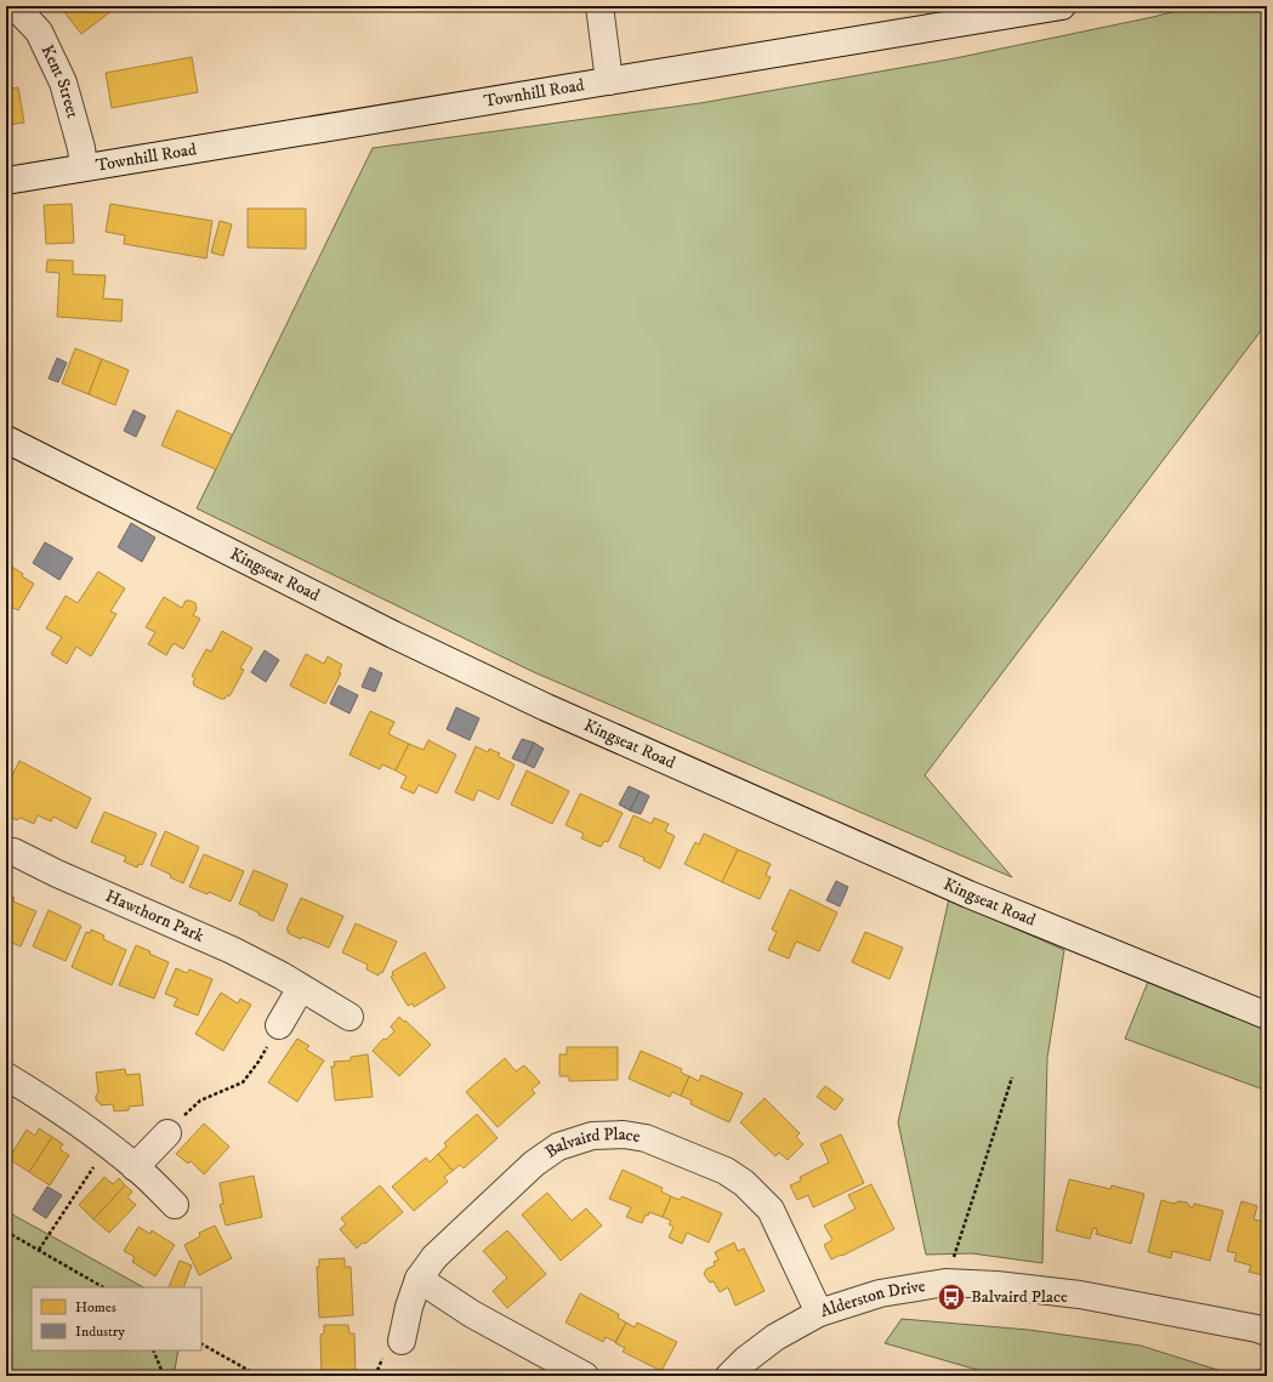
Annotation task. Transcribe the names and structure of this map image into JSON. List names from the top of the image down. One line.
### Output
{"streets":{"street":["Kent Street","Townhill Road","Kingseat Road","Hawthorn Park","Balvaird Place","Alderston Drive"]},"crossings":[["Kent Street","Townhill Road"],["Balvaird Place","Alderston Drive"]],"places":{"bus stop":["Balvaird Place"]},"legend":["Homes","Industry"]}
